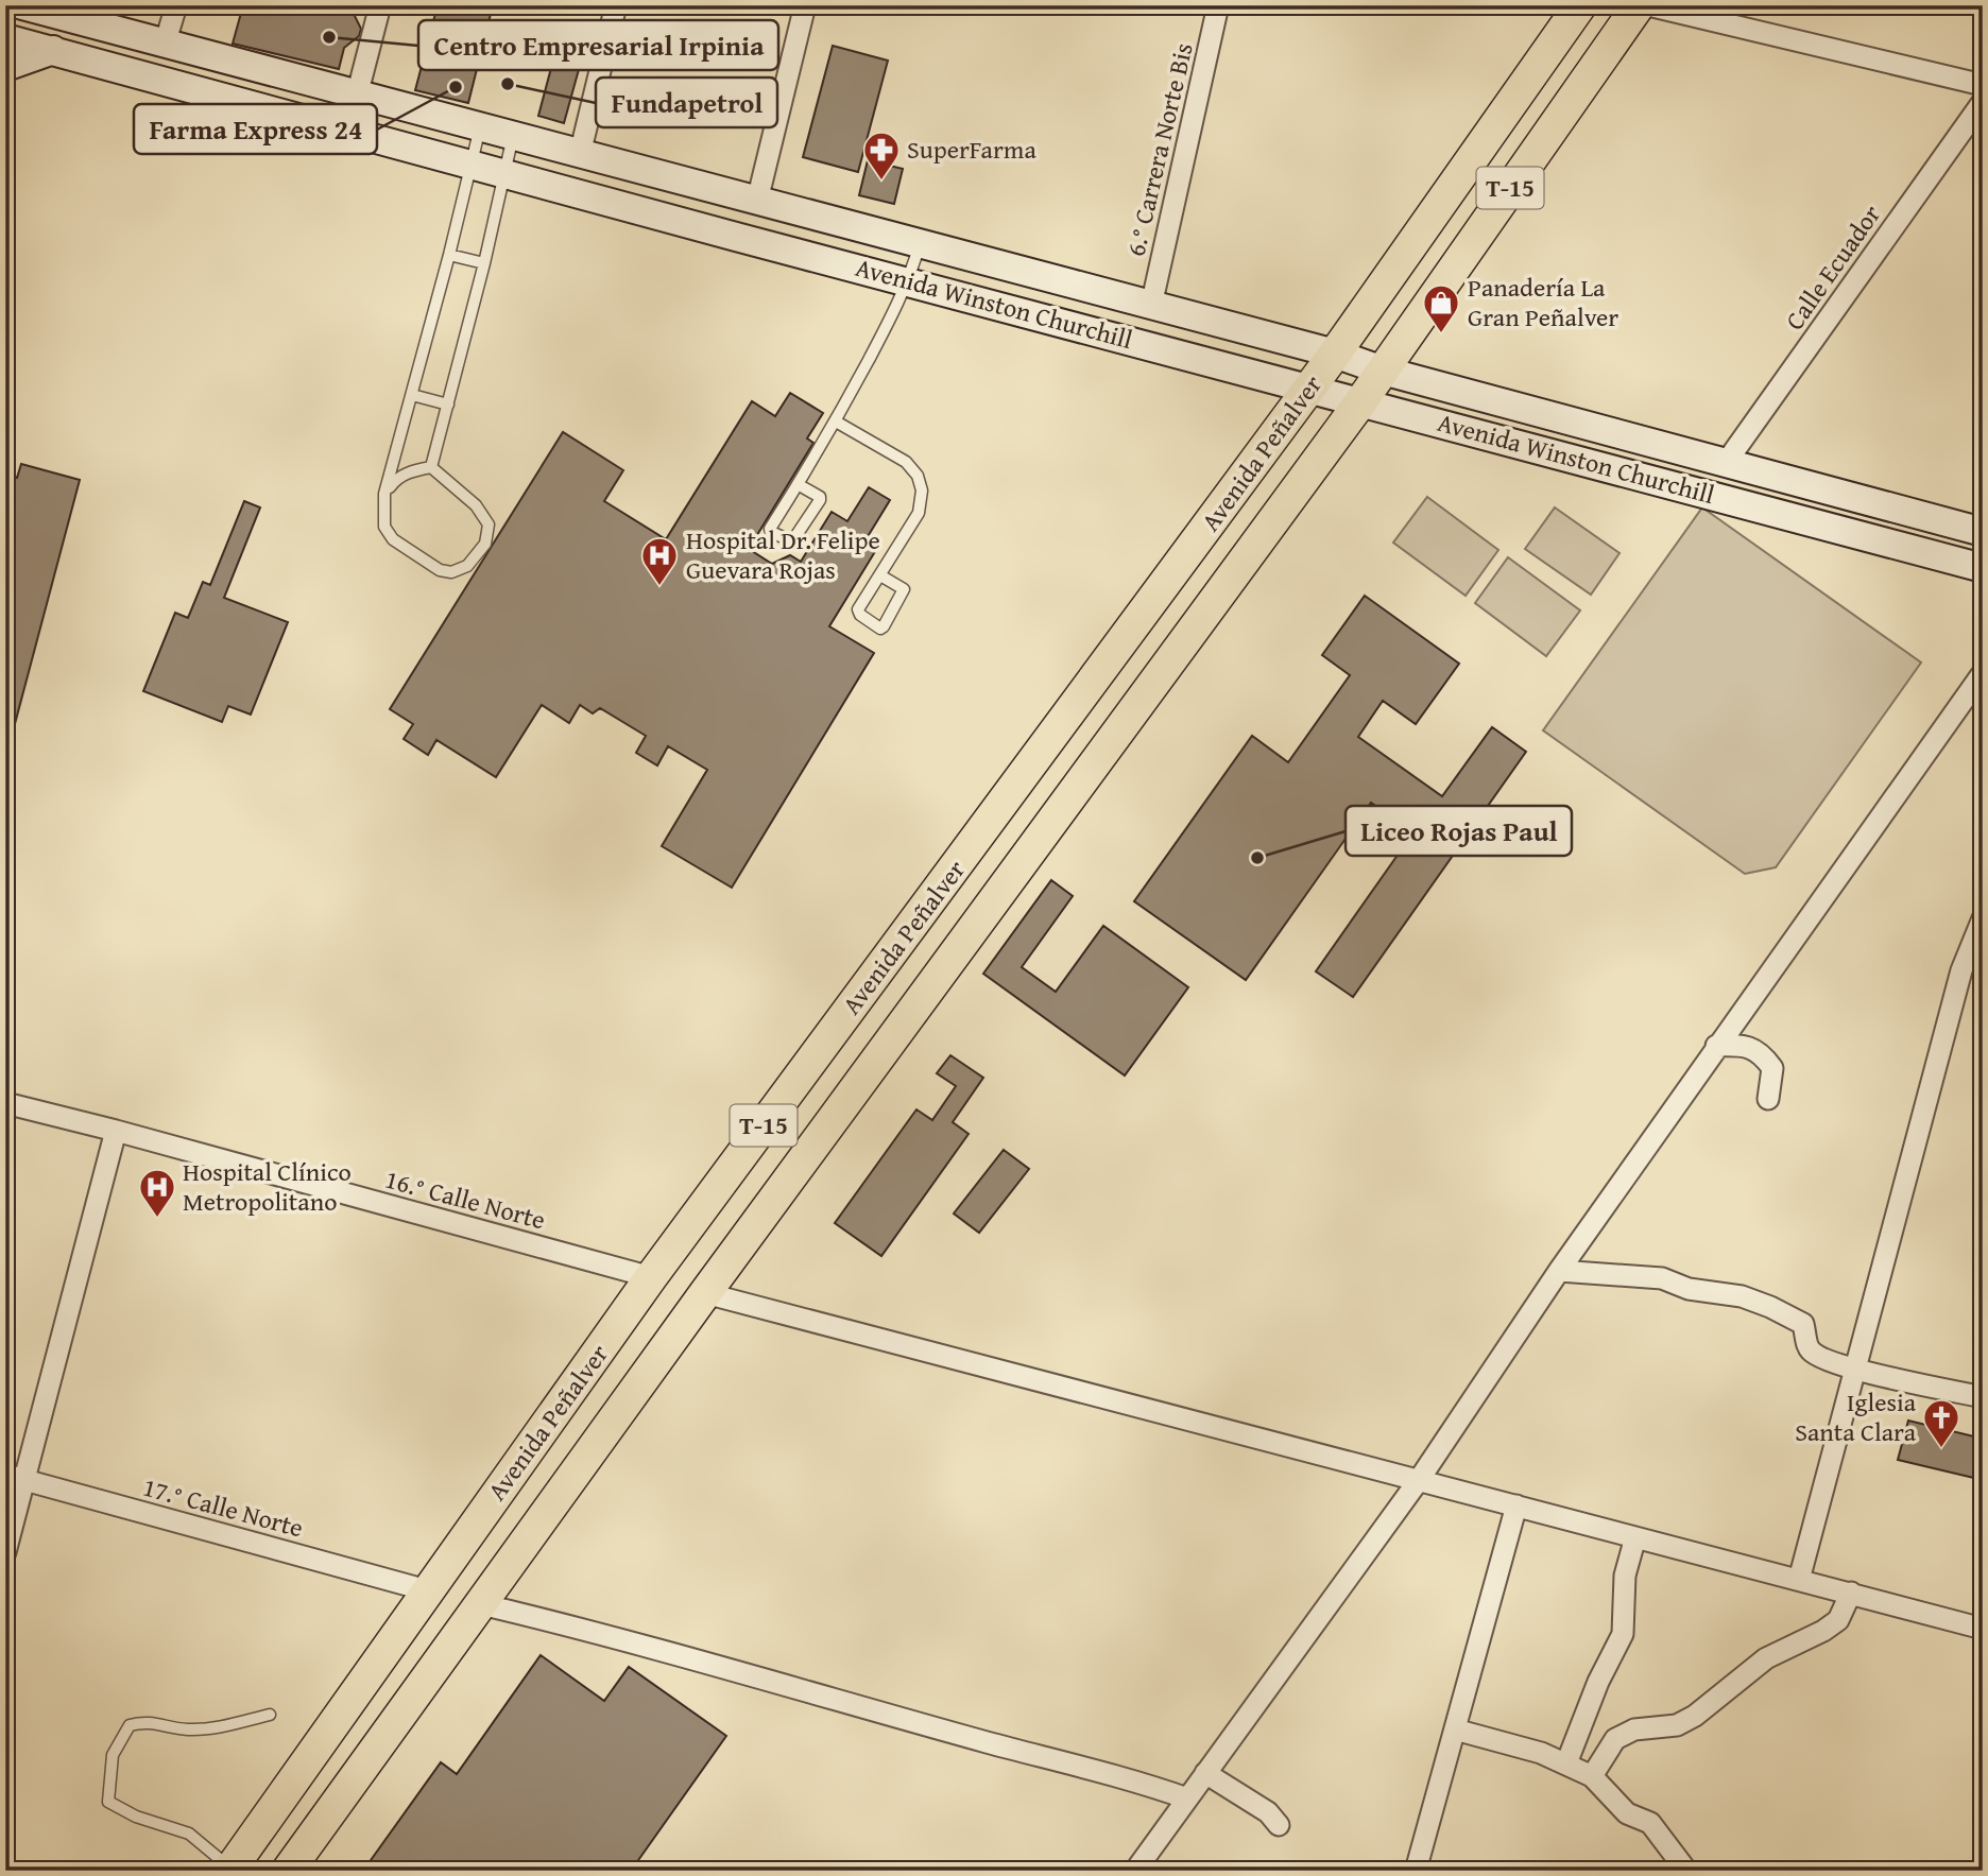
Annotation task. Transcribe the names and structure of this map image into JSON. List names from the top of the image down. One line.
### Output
{"streets":{"main road":["T-15","Avenida Peñalver"],"street":["6.° Carrera Norte Bis","Calle Ecuador","Avenida Winston Churchill","16.° Calle Norte","17.° Calle Norte"]},"crossings":[["6.° Carrera Norte Bis","Avenida Winston Churchill"],["Calle Ecuador","Avenida Winston Churchill"],["Avenida Winston Churchill","Avenida Peñalver"],["Avenida Peñalver","16.° Calle Norte"],["Avenida Peñalver","17.° Calle Norte"]],"places":{"other":["Centro Empresarial Irpinia","Fundapetrol","Farma Express 24","Liceo Rojas Paul"],"pharmacy":["SuperFarma"],"shop":["Panadería La Gran Peñalver"],"hospital":["Hospital Dr. Felipe Guevara Rojas","Hospital Clínico Metropolitano"],"church":["Iglesia Santa Clara"]}}
